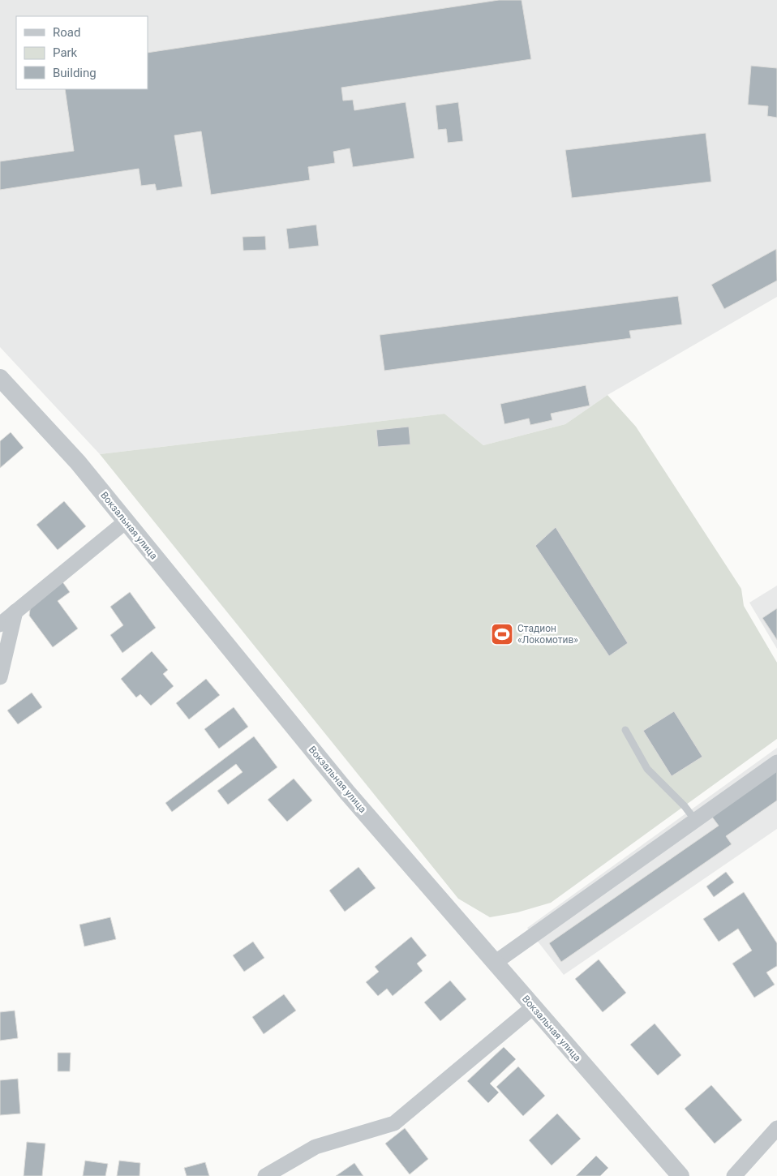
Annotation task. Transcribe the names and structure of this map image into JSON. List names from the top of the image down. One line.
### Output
{"streets":{"street":["Вокзальная улица"]},"places":{"sports":["Стадион «Локомотив»"]},"legend":["Road","Park","Building"]}
